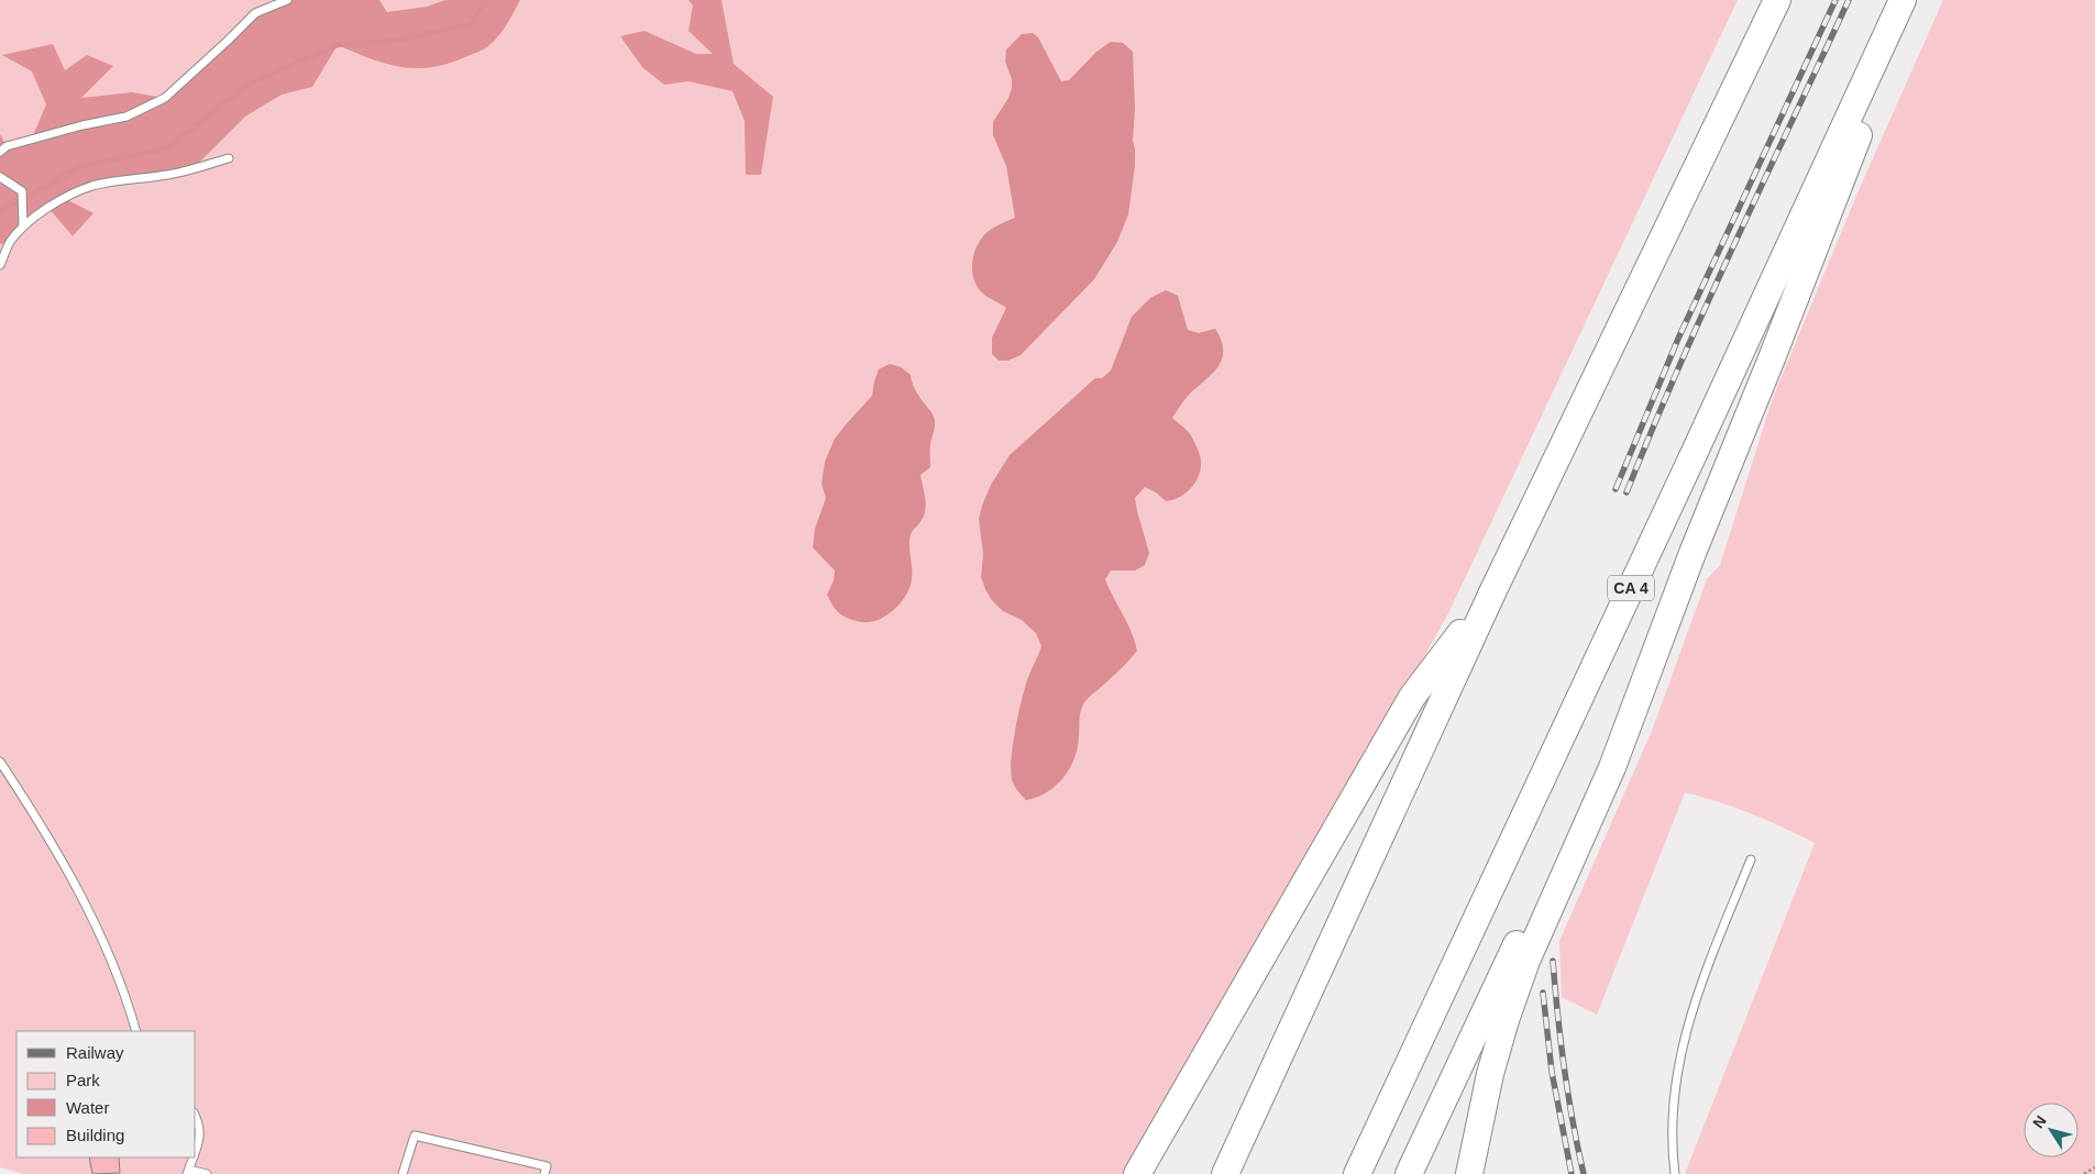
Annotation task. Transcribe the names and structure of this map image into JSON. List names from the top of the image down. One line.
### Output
{"streets":{"highway":["CA 4"]},"legend":["Railway","Park","Water","Building"],"north":"top left"}
